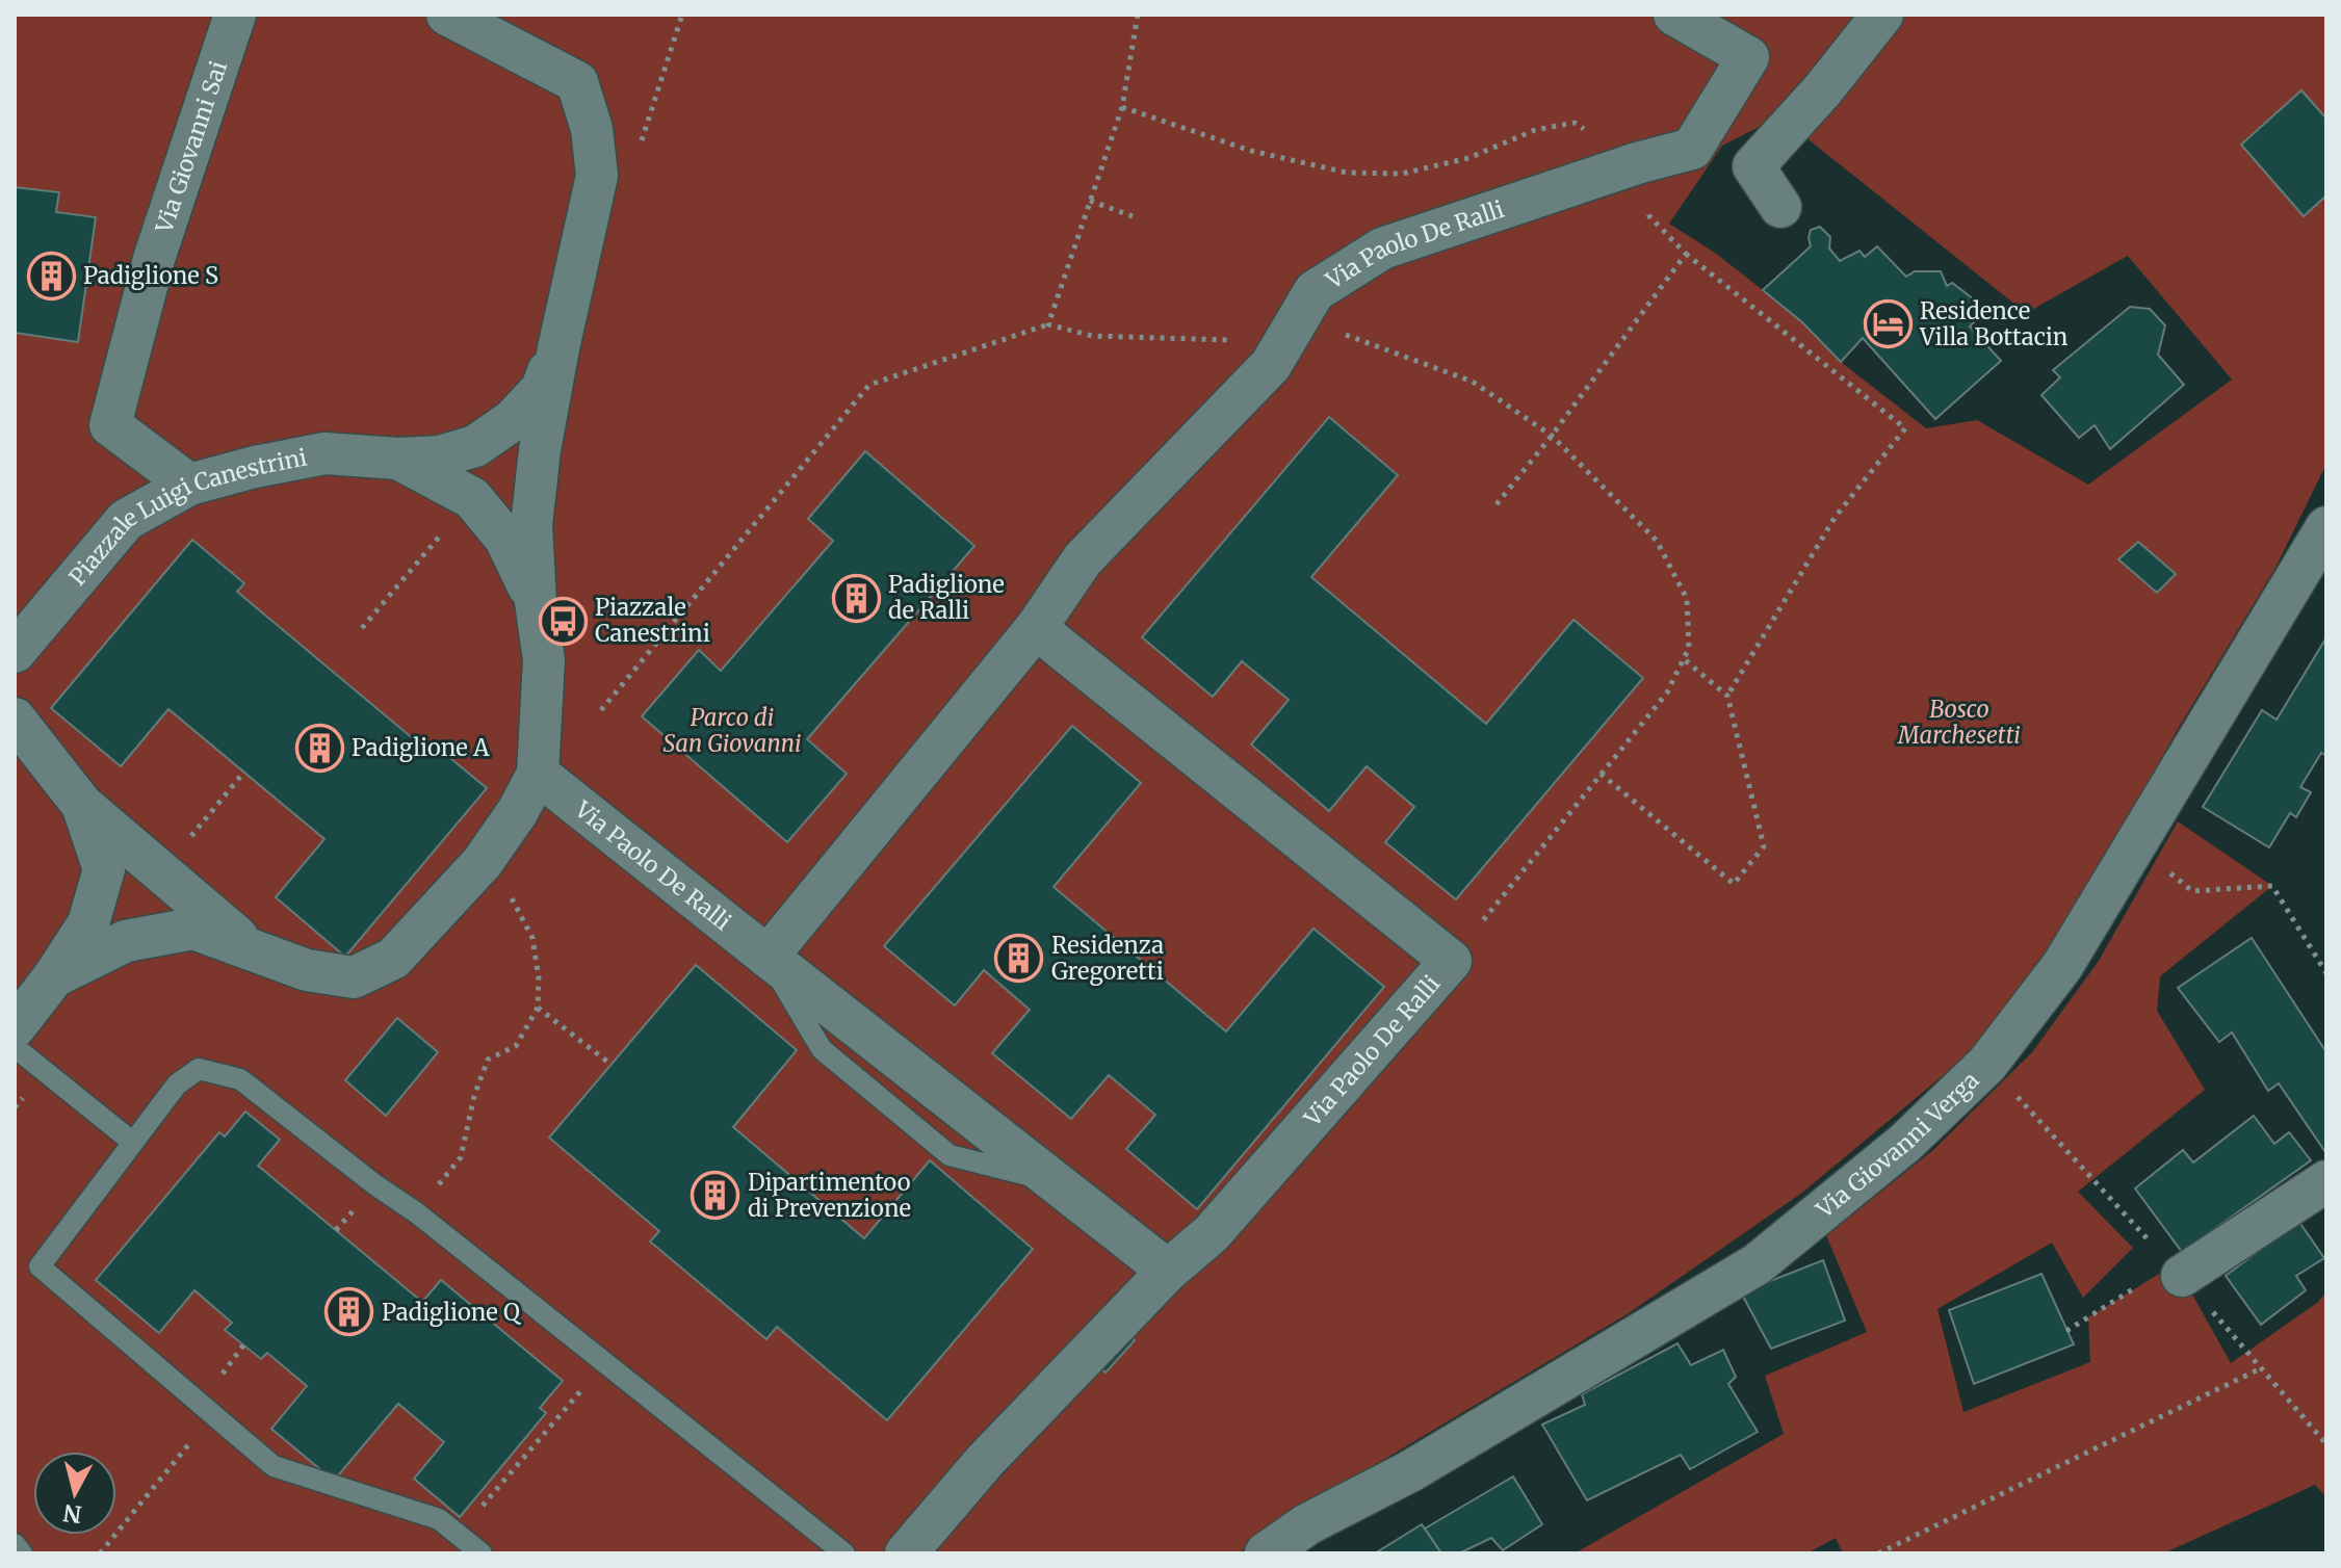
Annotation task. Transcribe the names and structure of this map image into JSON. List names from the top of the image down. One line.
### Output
{"streets":{"street":["Via Giovanni Sai","Via Paolo De Ralli","Piazzale Luigi Canestrini","Via Giovanni Verga"]},"crossings":[["Via Giovanni Sai","Piazzale Luigi Canestrini"],["Via Paolo De Ralli","Piazzale Luigi Canestrini"]],"parks":["Bosco Marchesetti","Parco di San Giovanni"],"places":{"building":["Padiglione S","Padiglione de Ralli","Padiglione A","Residenza Gregoretti","Dipartimentoo di Prevenzione","Padiglione Q"],"hotel":["Residence Villa Bottacin"],"bus stop":["Piazzale Canestrini"]},"north":"bottom"}
